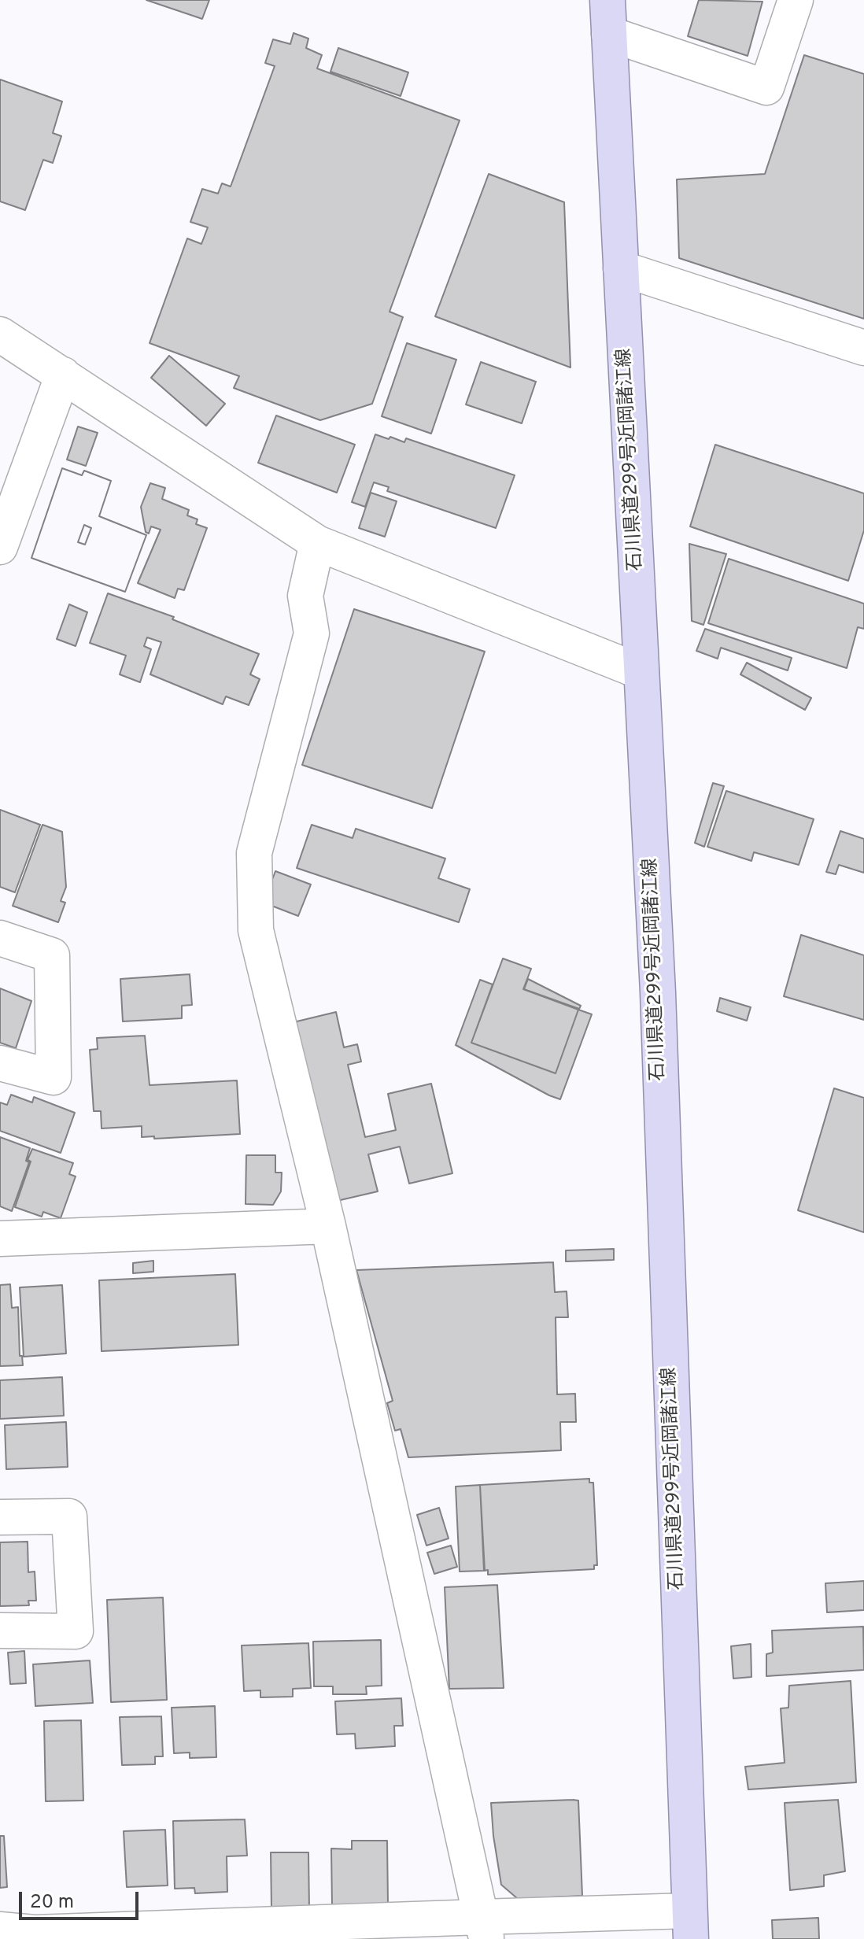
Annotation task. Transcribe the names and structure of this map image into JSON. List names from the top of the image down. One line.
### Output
{"streets":{"main road":["石川県道299号近岡諸江線"]},"scale_bar":"20 m"}
